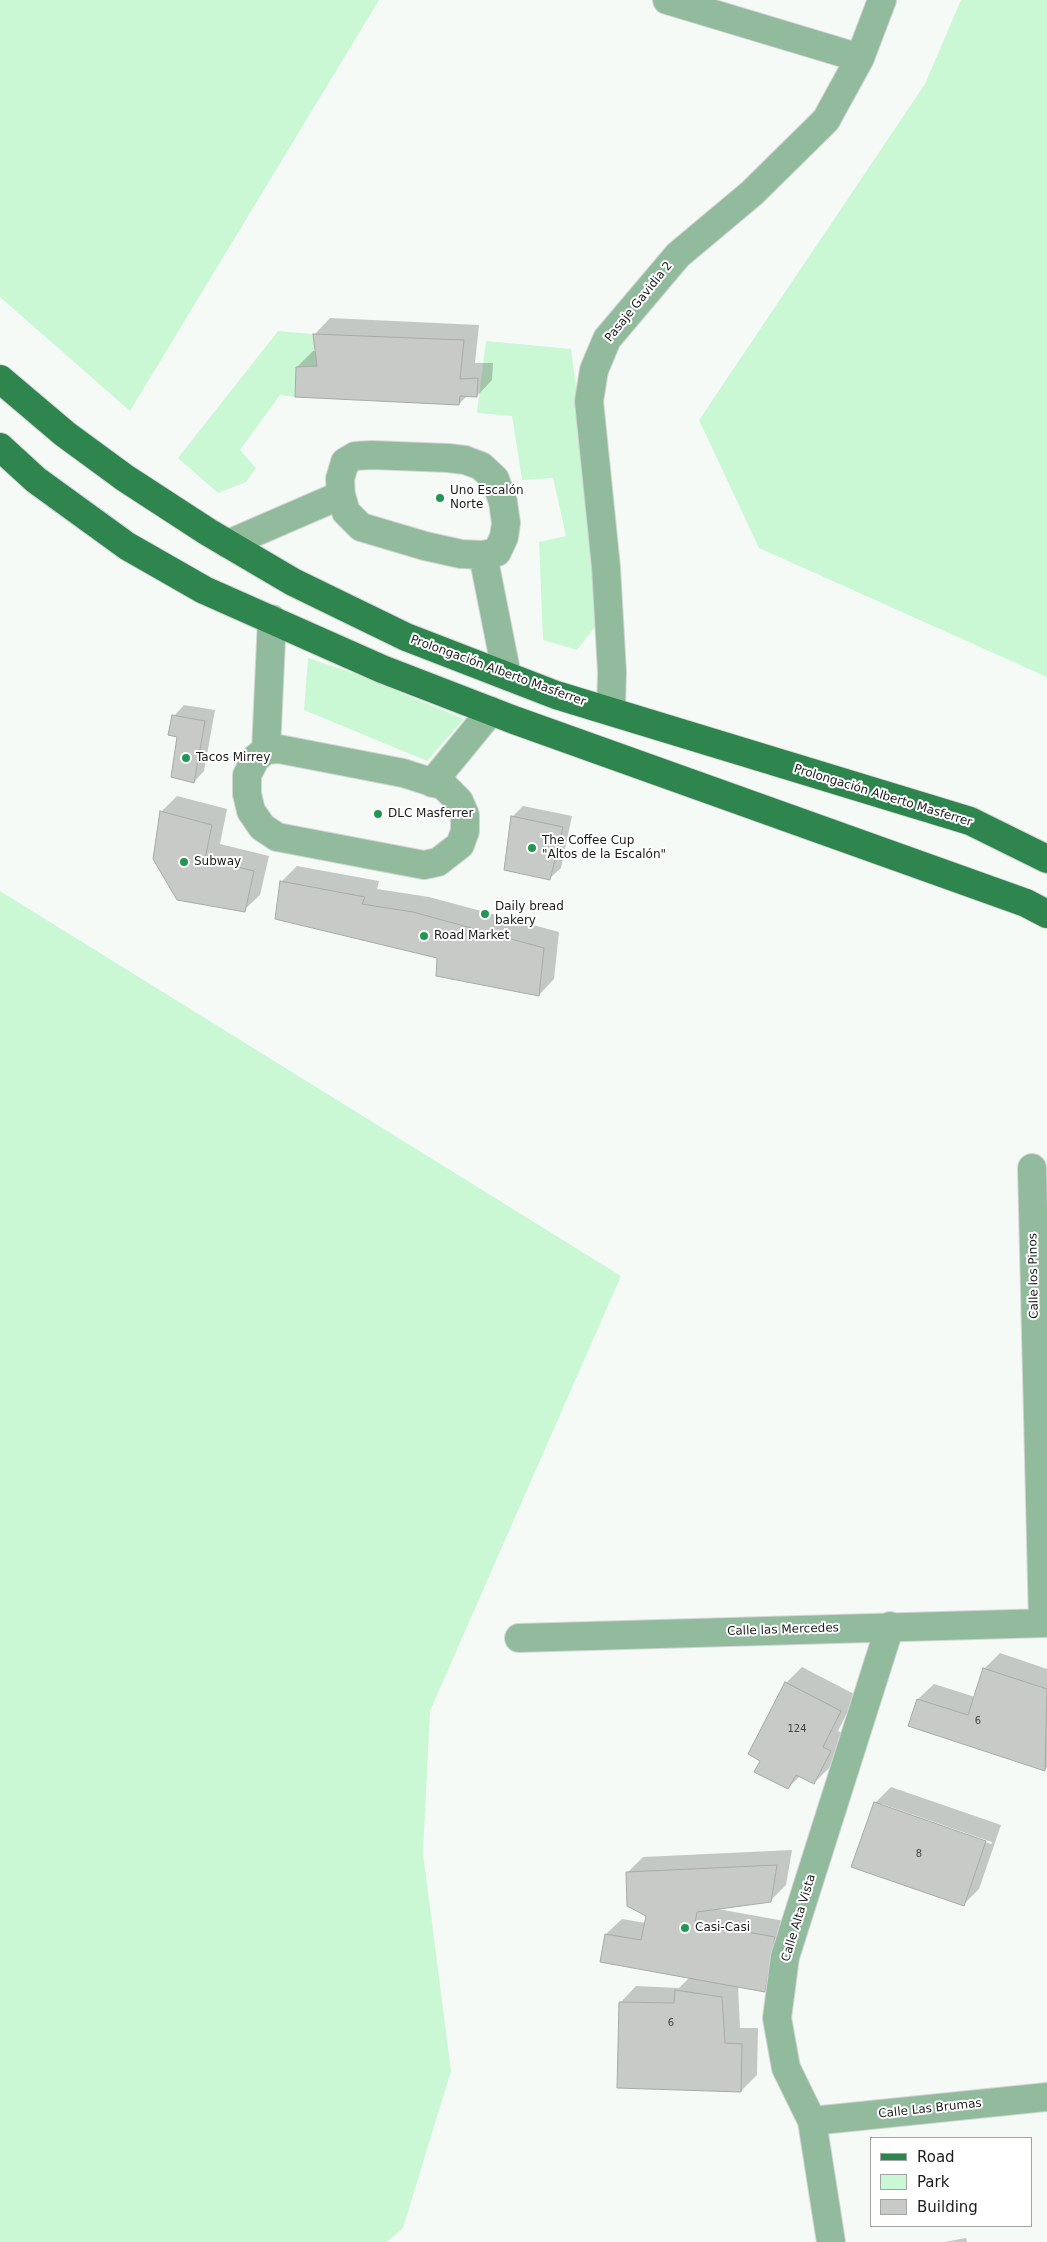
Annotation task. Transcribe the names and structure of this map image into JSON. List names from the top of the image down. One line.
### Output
{"streets":{"main road":["Prolongación Alberto Masferrer"],"street":["Pasaje Gavidia 2","Calle los Pinos","Calle las Mercedes","Calle Alta Vista","Calle Las Brumas"]},"crossings":[["Pasaje Gavidia 2","Prolongación Alberto Masferrer"],["Calle los Pinos","Calle las Mercedes"],["Calle las Mercedes","Calle Alta Vista"],["Calle Alta Vista","Calle Las Brumas"]],"places":["Uno Escalón Norte","Tacos Mirrey","DLC Masferrer","The Coffee Cup \"Altos de la Escalón\"","Subway","Daily bread bakery","Road Market","Casi-Casi"],"house_numbers":["6","124","8","6"],"legend":["Road","Park","Building"]}
